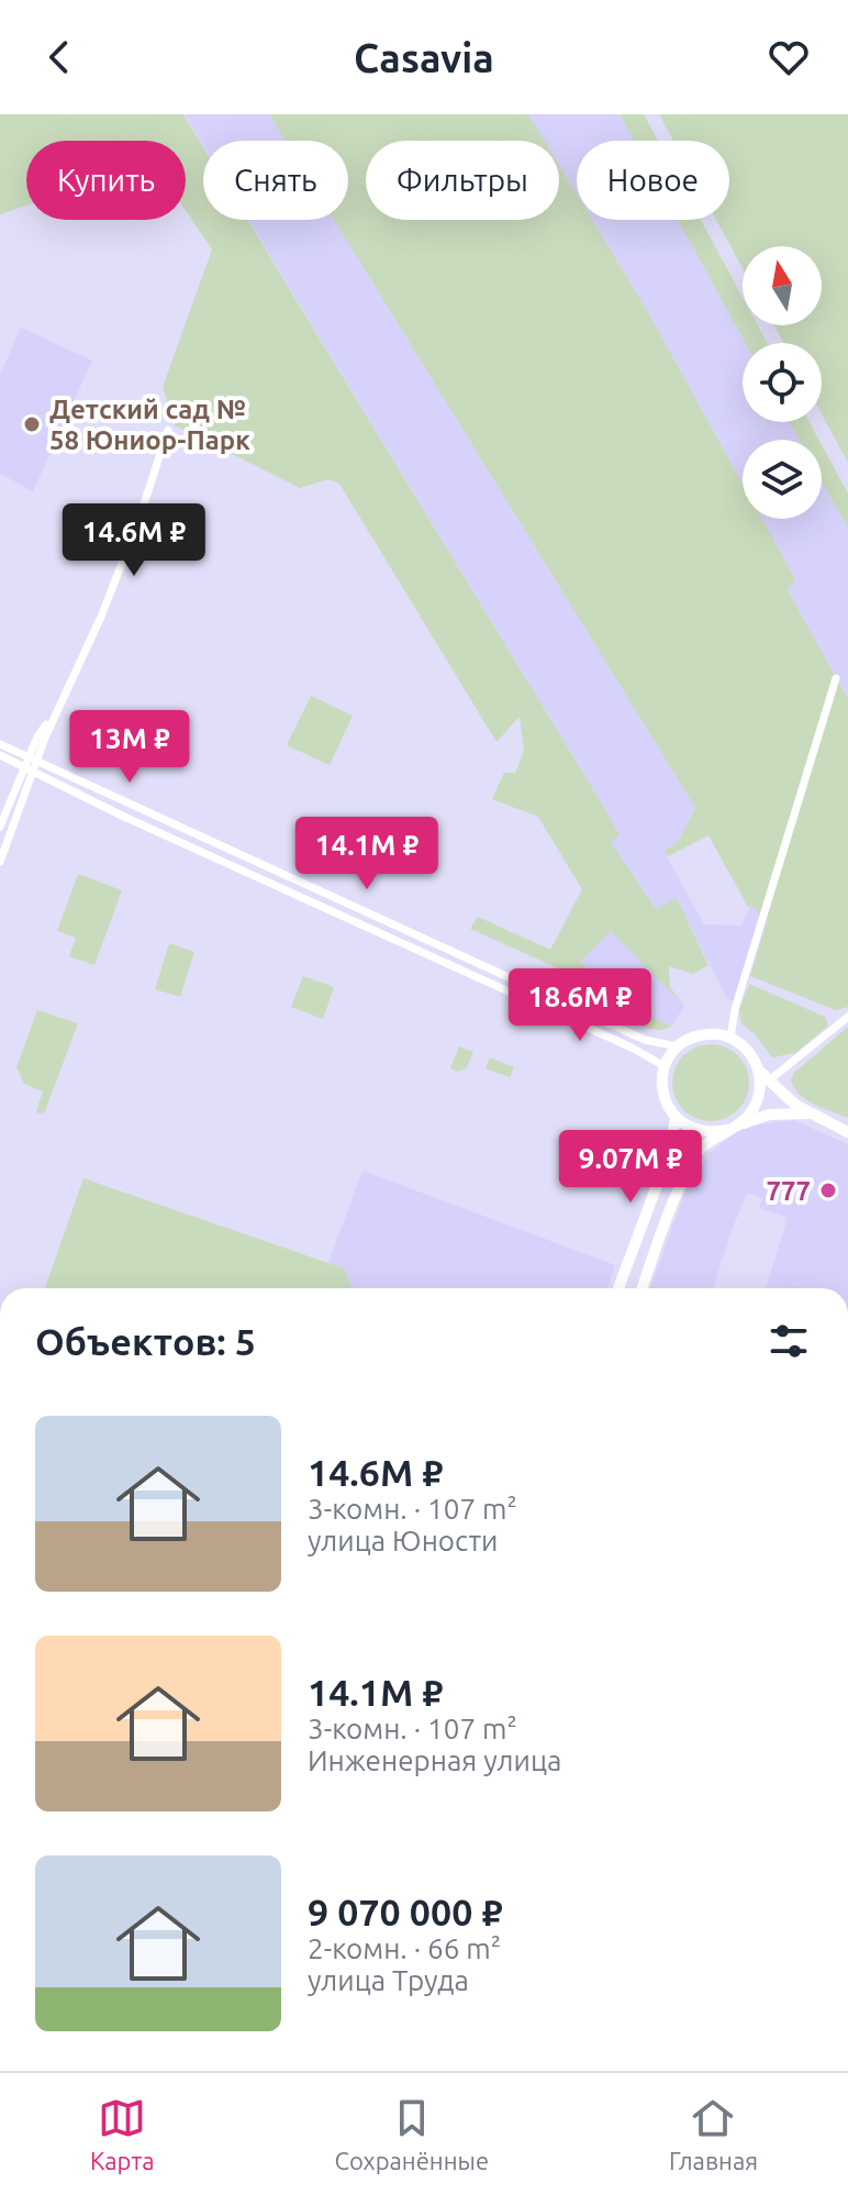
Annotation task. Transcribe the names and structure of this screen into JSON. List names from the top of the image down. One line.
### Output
{"places":["Детский сад № 58 Юниор-Парк","777"],"north":"top","page":{"header":"Casavia","chip":["Купить","Снять","Фильтры","Новое"],"price":["14.6M ₽","13M ₽","14.1M ₽","18.6M ₽","9.07M ₽"],"heading":"Объектов: 5","list":[{"name":"14.6M ₽","note":"3-комн. · 107 m² · улица Юности"},{"name":"14.1M ₽","note":"3-комн. · 107 m² · Инженерная улица"},{"name":"9 070 000 ₽","note":"2-комн. · 66 m² · улица Труда"}],"tabs":["Карта","Сохранённые","Главная"]}}
